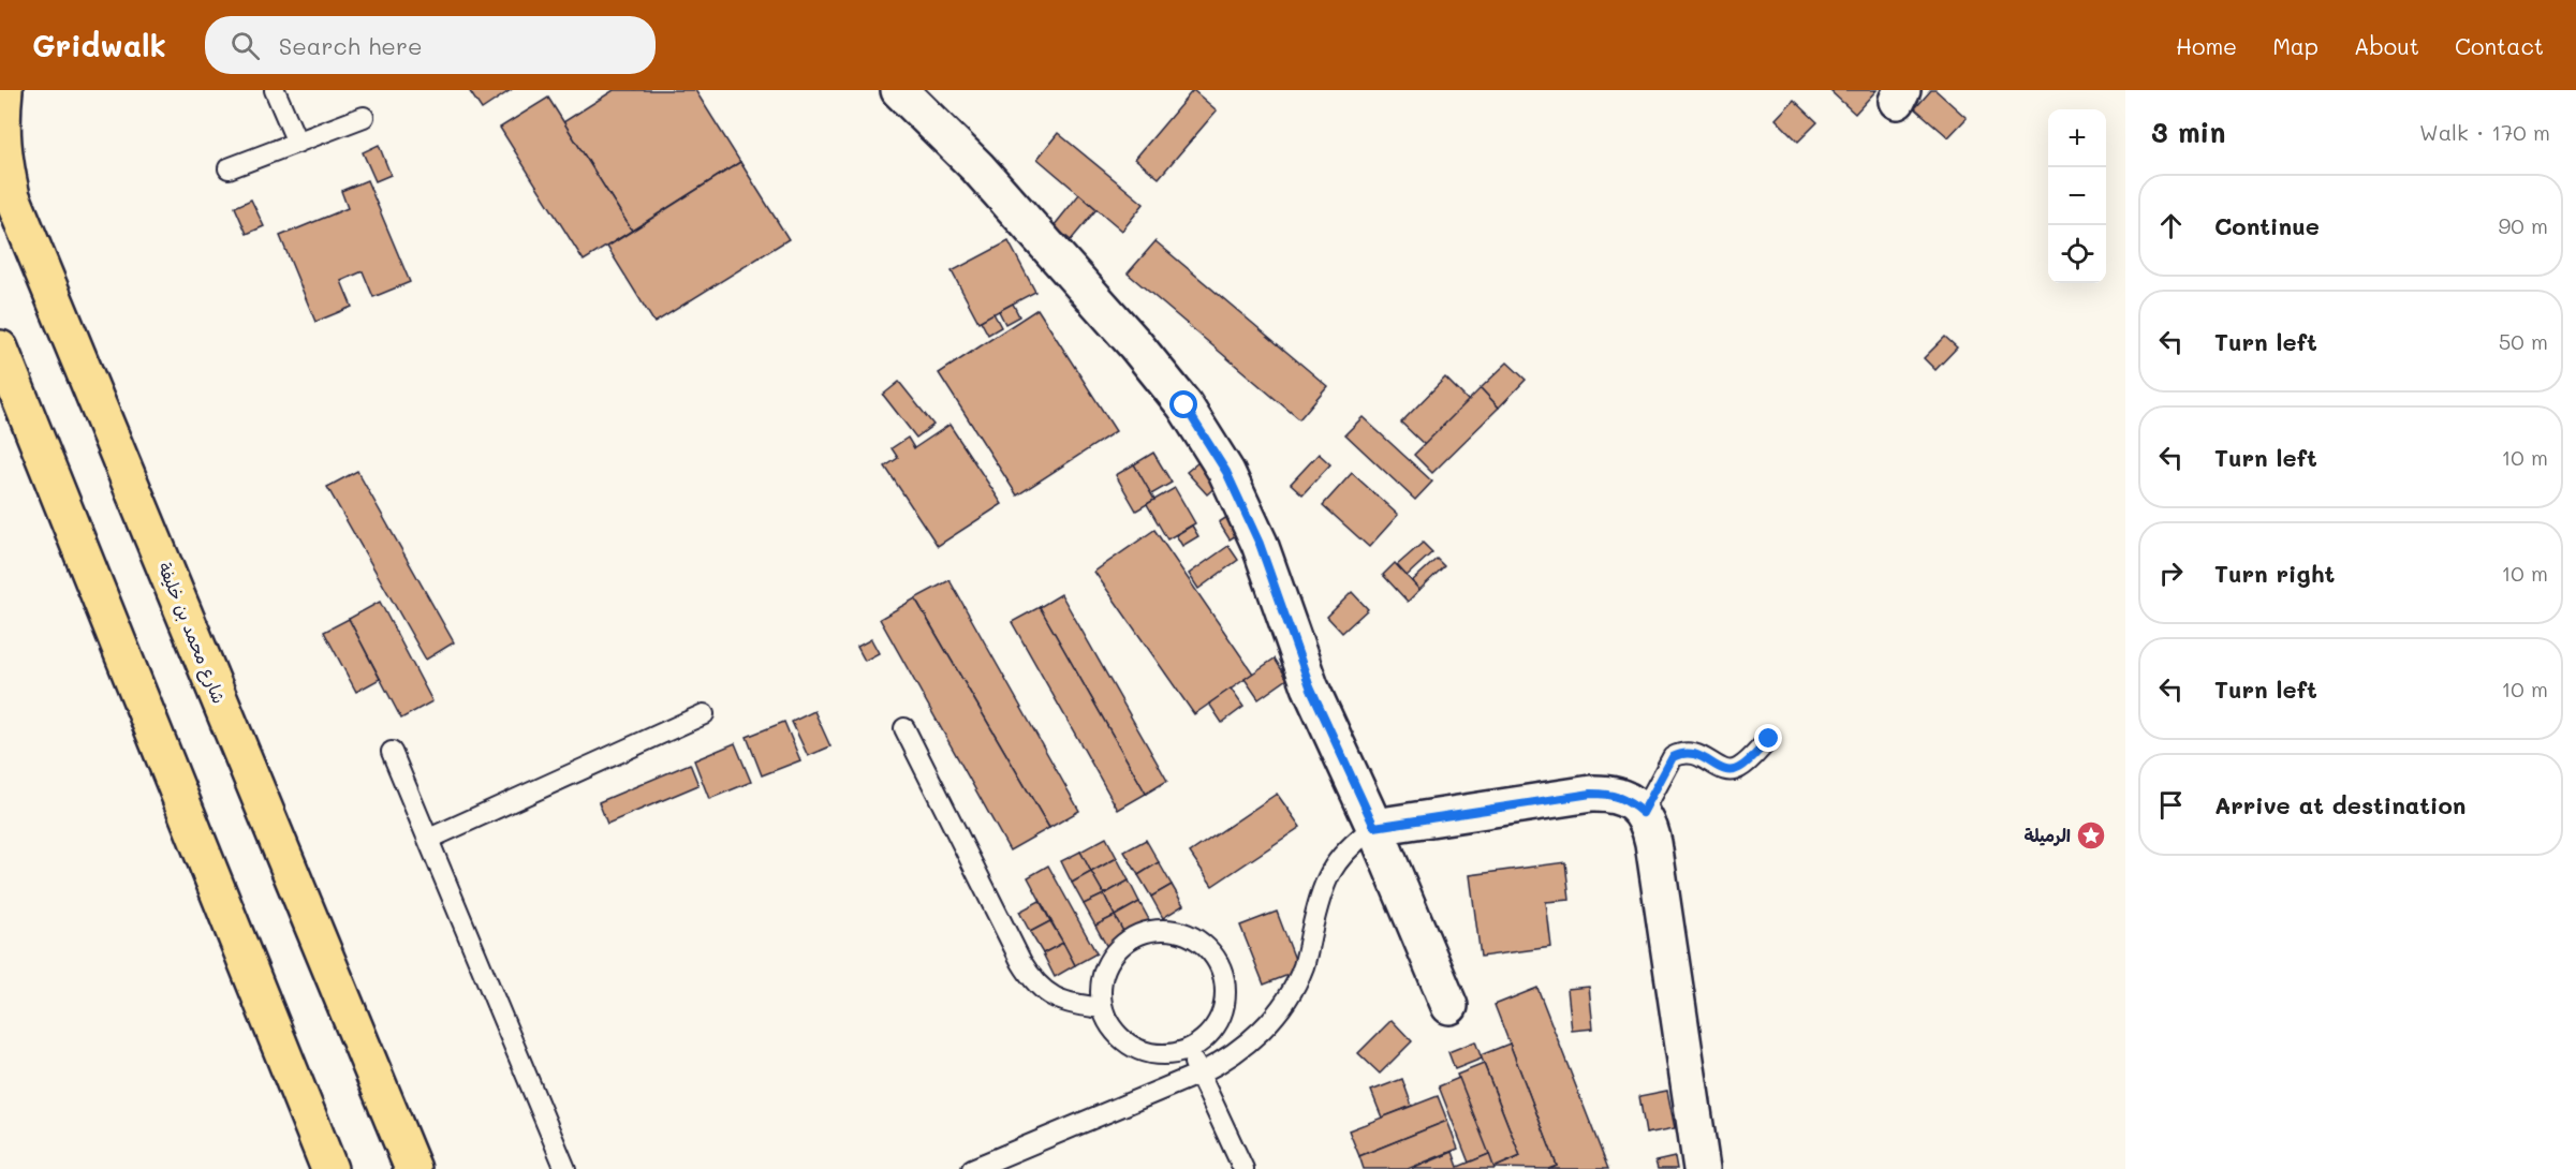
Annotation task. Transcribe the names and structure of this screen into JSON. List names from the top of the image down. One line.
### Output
{"streets":{"highway":["شارع محمد بن خليفة"]},"places":{"place":["الرميلة"]},"page":{"header":"Gridwalk","search":"Search here","nav":["Home","Map","About","Contact"],"heading":["3 min","Walk · 170 m"],"map_buttons":["+","−"],"list":[["Continue","90 m"],["Turn left","50 m"],["Turn left","10 m"],["Turn right","10 m"],["Turn left","10 m"],"Arrive at destination"]}}
